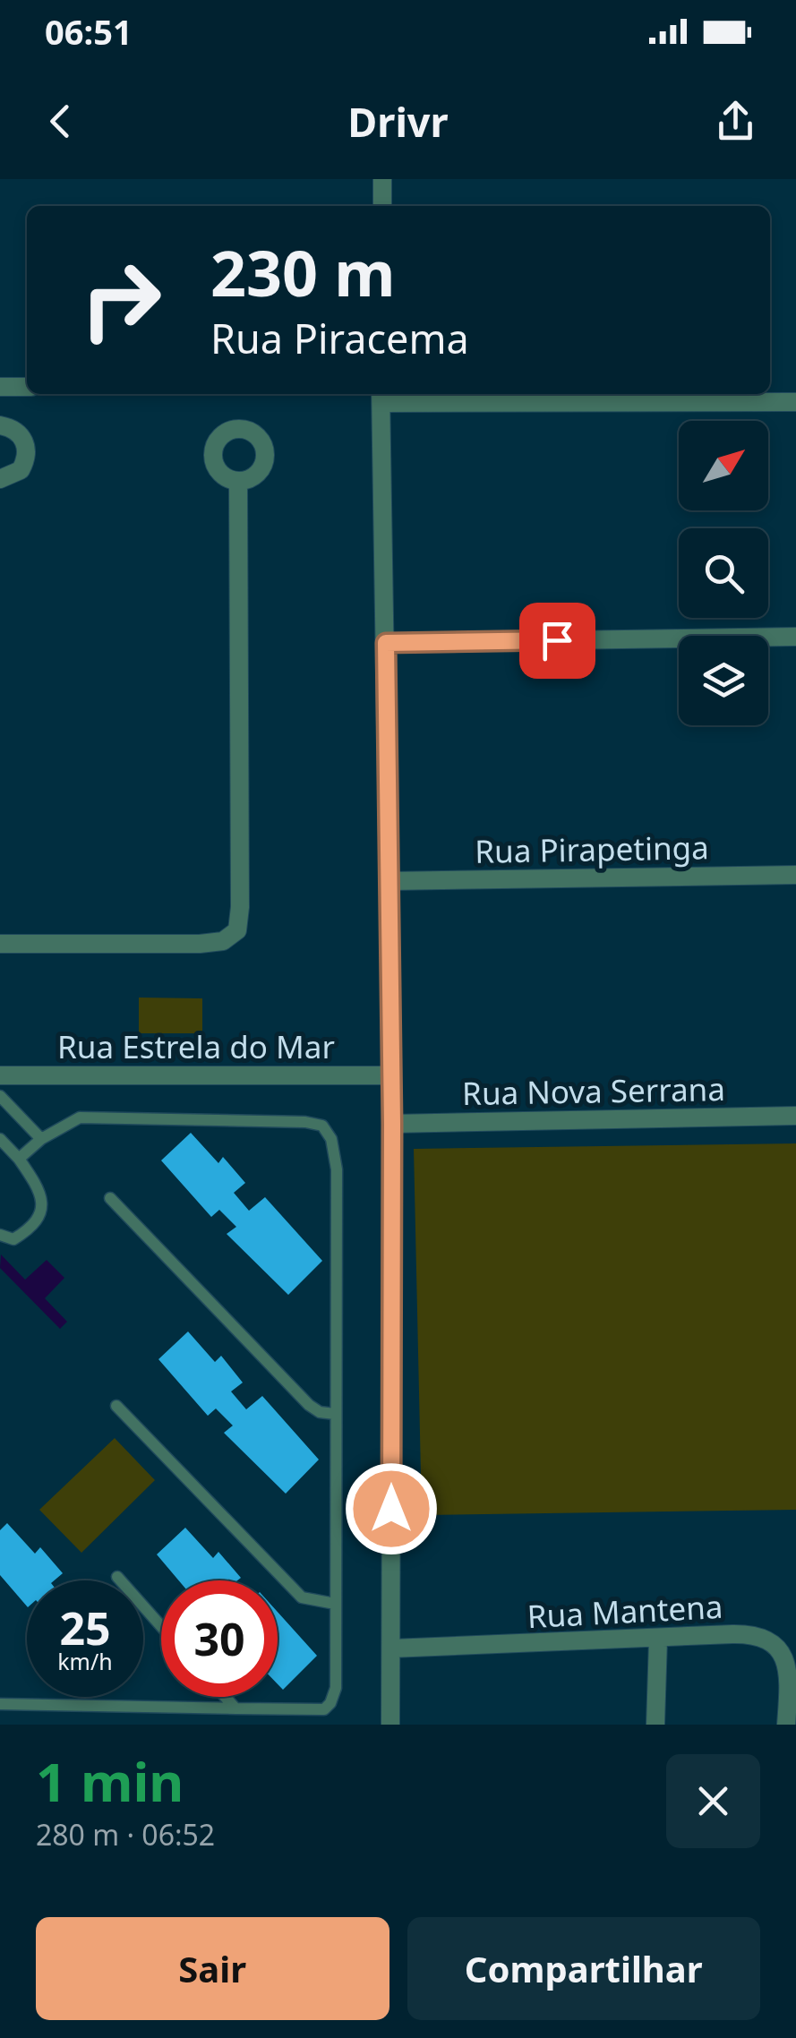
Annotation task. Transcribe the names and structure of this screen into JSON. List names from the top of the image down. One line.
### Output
{"streets":{"street":["Rua Pirapetinga","Rua Estrela do Mar","Rua Nova Serrana","Rua Mantena"]},"north":"top right","page":{"status":"06:51","header":"Drivr","turn":["230 m","Rua Piracema"],"speed":"25 km/h","limit":"30","heading":["1 min","280 m · 06:52"],"buttons":["Sair","Compartilhar"]}}
